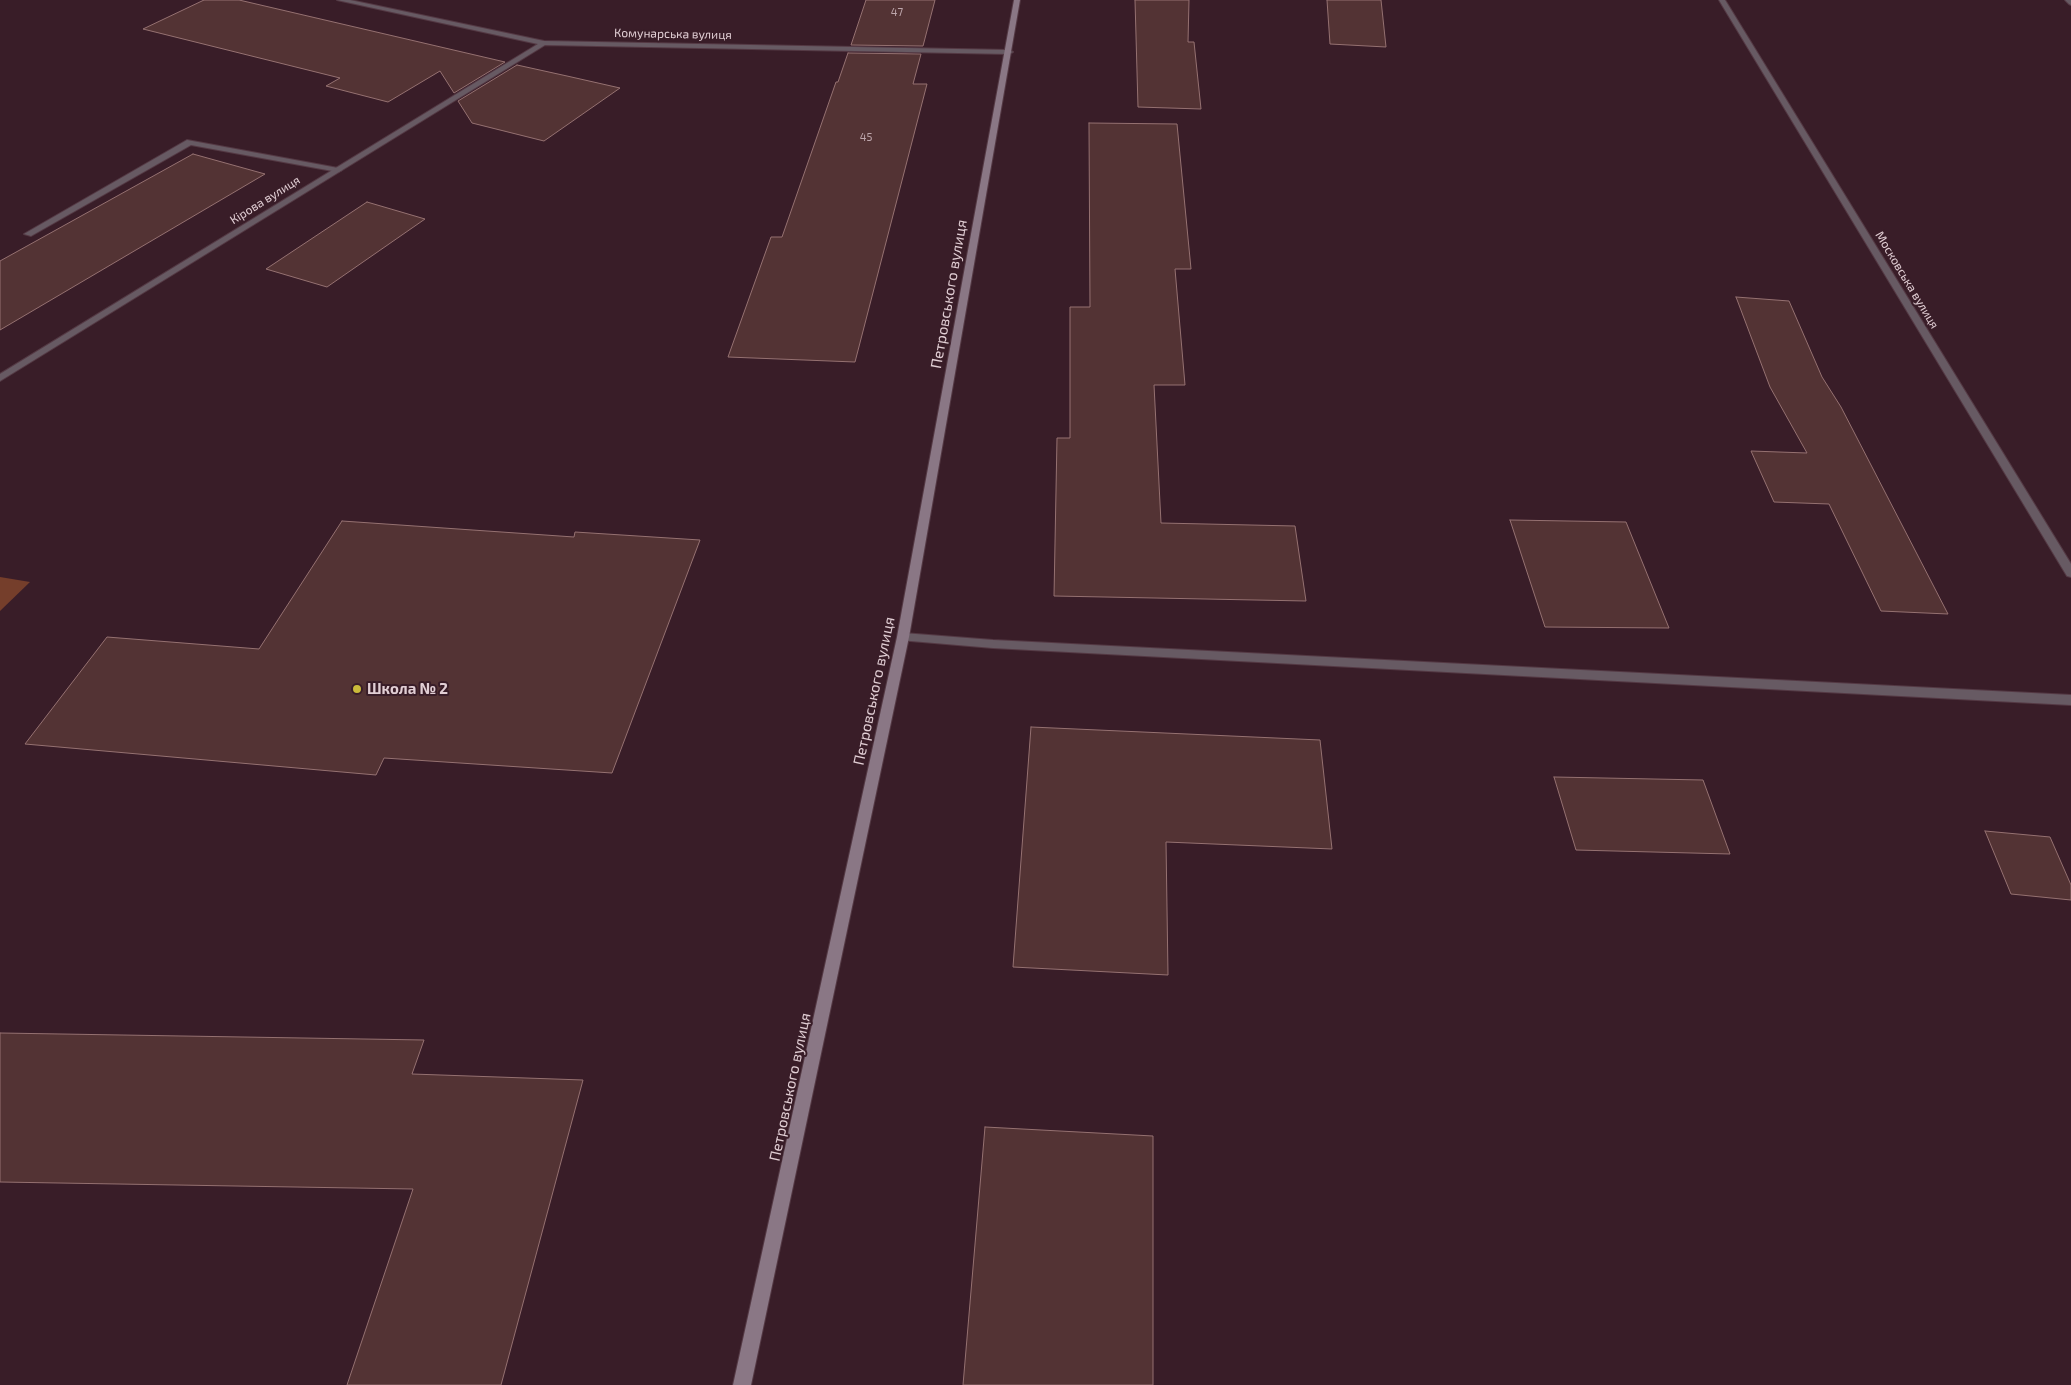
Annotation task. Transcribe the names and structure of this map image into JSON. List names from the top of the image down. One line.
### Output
{"streets":{"main road":["Петровського вулиця"],"street":["Комунарська вулиця","Кірова вулиця","Московська вулиця"]},"crossings":[["Комунарська вулиця","Кірова вулиця"],["Комунарська вулиця","Петровського вулиця"]],"places":["Школа № 2"],"house_numbers":["47","45"]}
